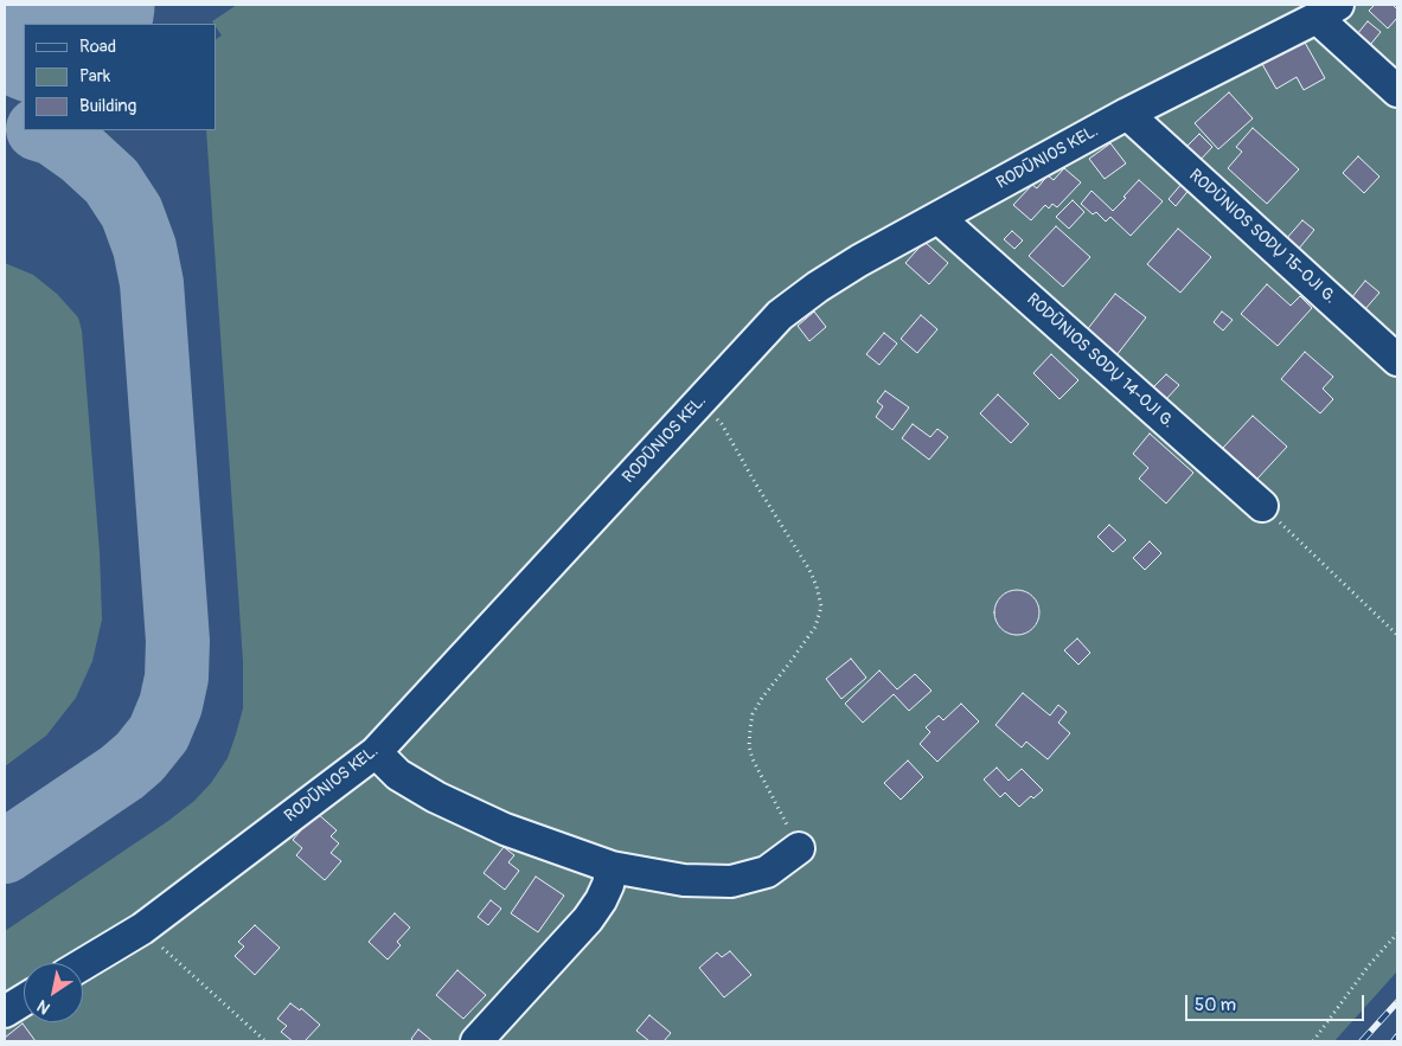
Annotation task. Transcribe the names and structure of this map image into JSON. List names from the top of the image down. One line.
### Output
{"streets":{"street":["RODŪNIOS KEL.","RODŪNIOS SODŲ 15-OJI G.","RODŪNIOS SODŲ 14-OJI G."]},"crossings":[["RODŪNIOS KEL.","RODŪNIOS SODŲ 15-OJI G."],["RODŪNIOS KEL.","RODŪNIOS SODŲ 14-OJI G."]],"legend":["Road","Park","Building"],"scale_bar":"50 m","north":"bottom left"}
